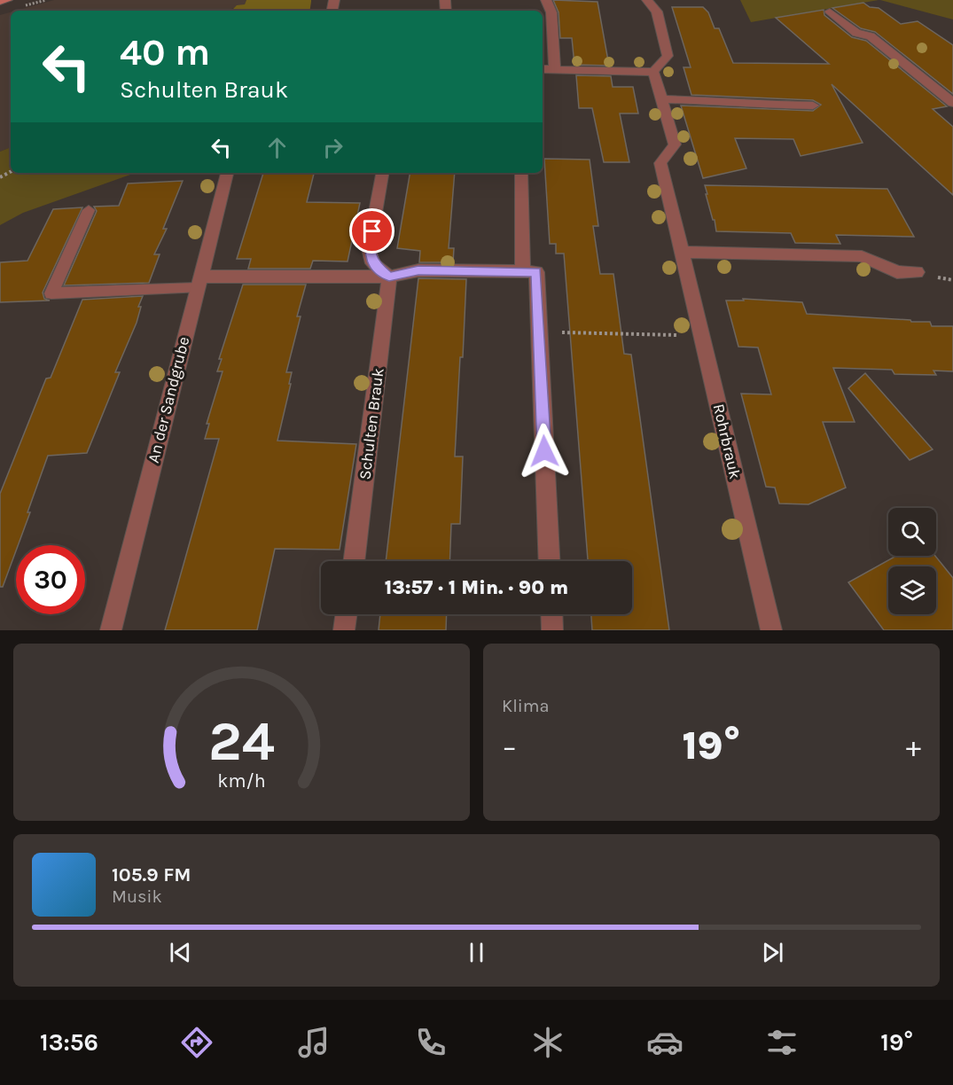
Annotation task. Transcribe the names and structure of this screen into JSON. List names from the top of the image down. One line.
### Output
{"streets":{"street":["An der Sandgrube","Schulten Brauk","Rohrbrauk"]},"page":{"turn":["40 m","Schulten Brauk"],"limit":"30","trip":"13:57 · 1 Min. · 90 m","tile":"Klima","heat":["−","19°","+"],"song":["105.9 FM","Musik"],"tabs":["13:56","19°"],"gauge":["24","km/h"]}}
